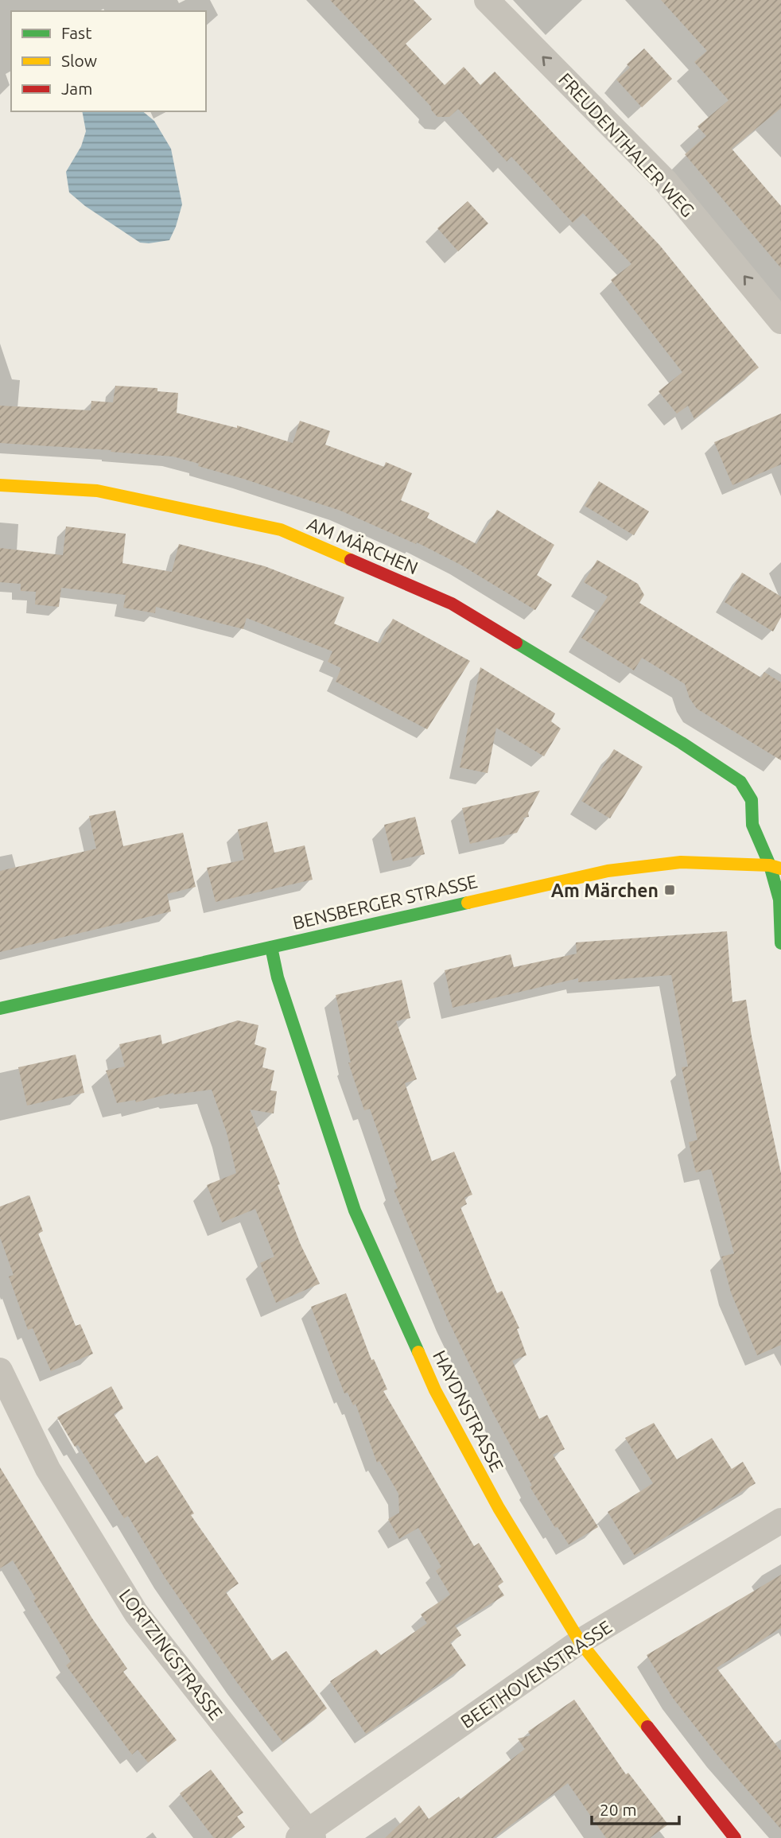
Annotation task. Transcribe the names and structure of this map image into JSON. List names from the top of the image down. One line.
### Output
{"streets":{"street":["FREUDENTHALER WEG","AM MÄRCHEN","BENSBERGER STRASSE","HAYDNSTRASSE","LORTZINGSTRASSE","BEETHOVENSTRASSE"]},"crossings":[["AM MÄRCHEN","BENSBERGER STRASSE"],["BENSBERGER STRASSE","HAYDNSTRASSE"],["HAYDNSTRASSE","BEETHOVENSTRASSE"],["LORTZINGSTRASSE","BEETHOVENSTRASSE"]],"one_way":["FREUDENTHALER WEG"],"places":{"transit":["Am Märchen"]},"legend":["Fast","Slow","Jam"],"scale_bar":"20 m"}
